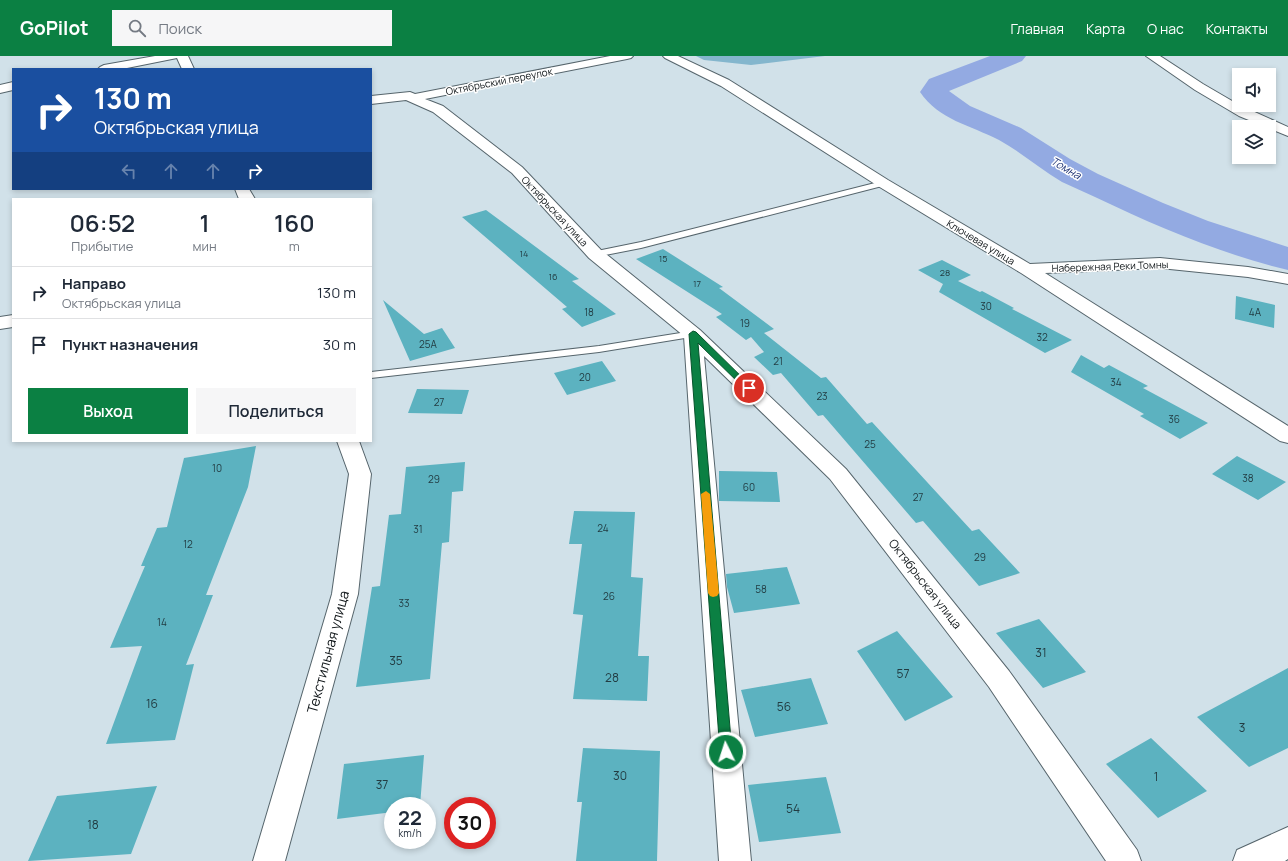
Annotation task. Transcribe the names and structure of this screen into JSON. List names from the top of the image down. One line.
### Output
{"streets":{"street":["Октябрьский переулок","Октябрьская улица","Ключевая улица","Набережная Реки Томны","Текстильная улица"]},"crossings":[["Октябрьский переулок","Октябрьская улица"],["Ключевая улица","Набережная Реки Томны"]],"water":["Томна"],"house_numbers":["14","15","28","16","17","30","18","4А","19","32","25А","21","20","34","23","27","36","25","10","38","29","60","27","24","31","12","29","58","26","33","14","31","35","57","28","16","56","3","30","1","37","54","18"],"page":{"header":"GoPilot","search":"Поиск","nav":["Главная","Карта","О нас","Контакты"],"turn":["130 m","Октябрьская улица"],"eta":["06:52","Прибытие","1","мин","160","m"],"list":[{"name":"Направо","note":"Октябрьская улица","value":"130 m"},{"name":"Пункт назначения","value":"30 m"}],"buttons":["Выход","Поделиться"],"speed":"22 km/h","limit":"30"}}
